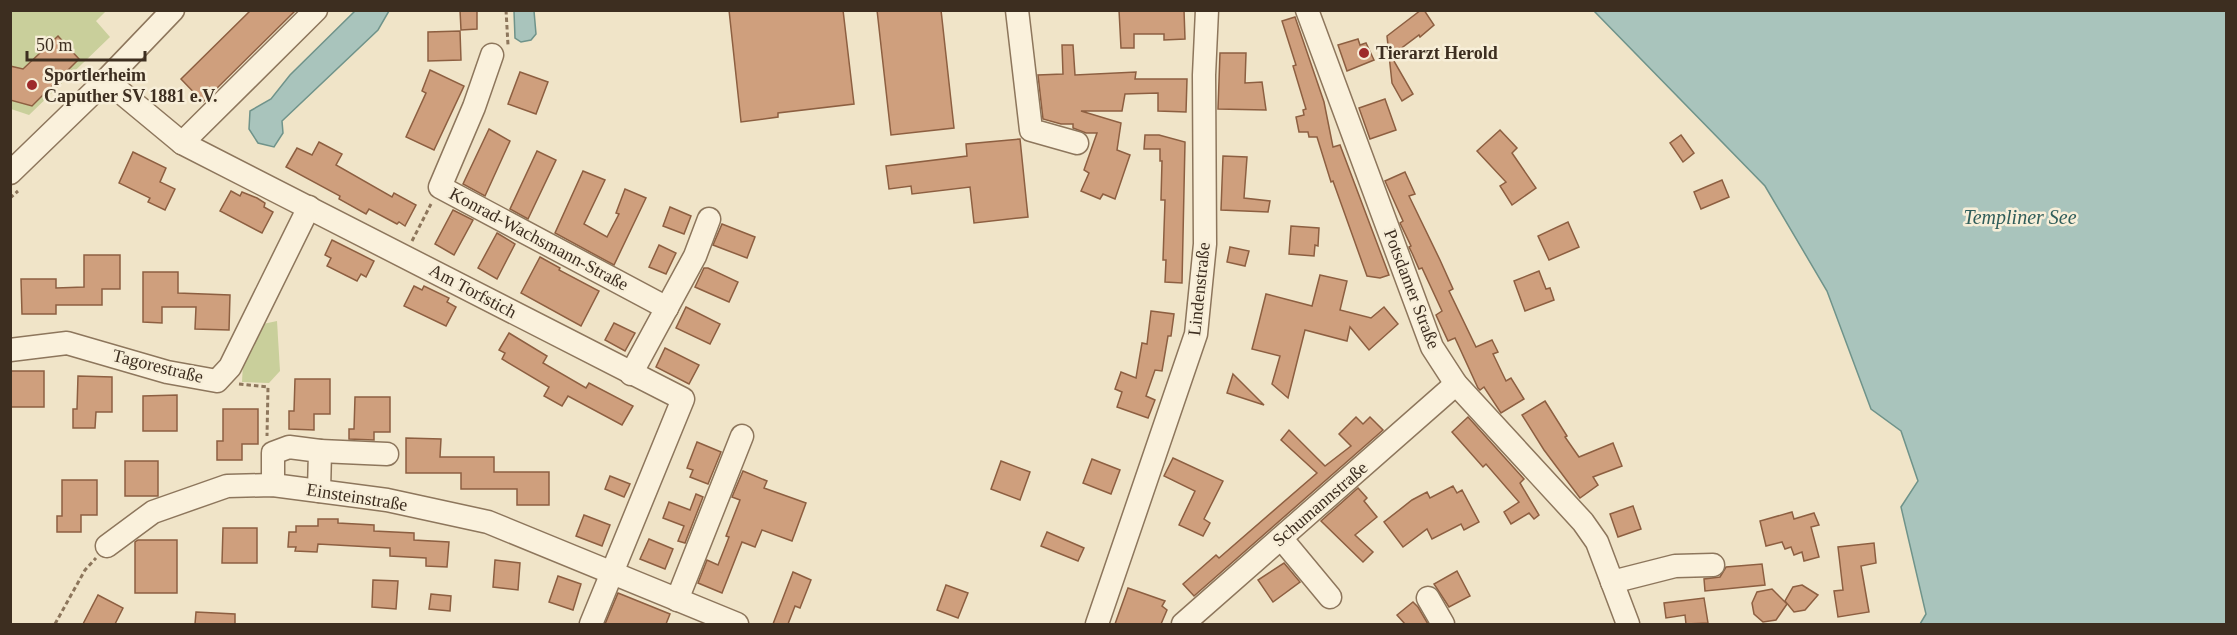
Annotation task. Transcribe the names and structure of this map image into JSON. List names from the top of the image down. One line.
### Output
{"streets":{"street":["Konrad-Wachsmann-Straße","Lindenstraße","Potsdamer Straße","Am Torfstich","Tagorestraße","Einsteinstraße","Schumannstraße"]},"crossings":[["Potsdamer Straße","Schumannstraße"],["Am Torfstich","Tagorestraße"],["Am Torfstich","Einsteinstraße"]],"water":["Templiner See"],"places":["Tierarzt Herold","Sportlerheim Caputher SV 1881 e.V."],"scale_bar":"50 m"}
